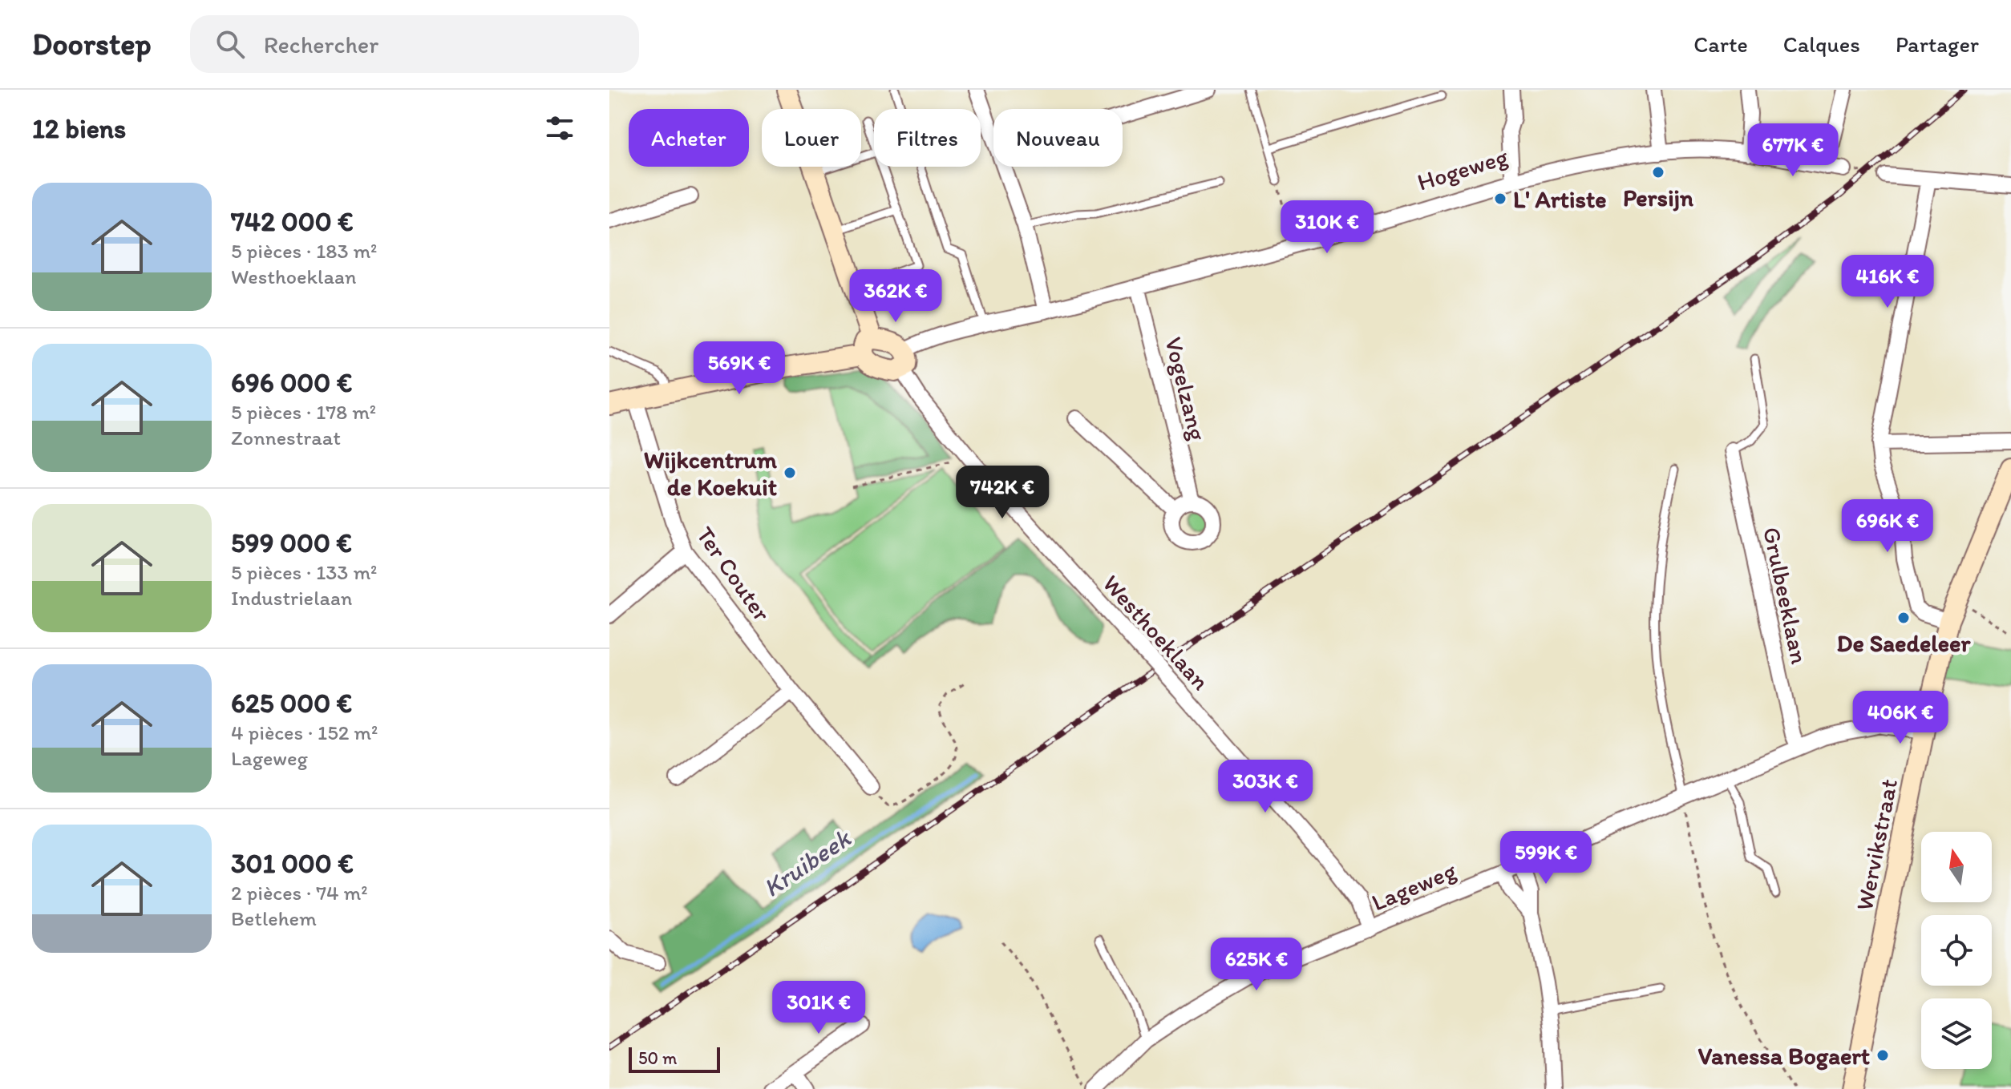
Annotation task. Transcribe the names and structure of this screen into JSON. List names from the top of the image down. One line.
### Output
{"streets":{"street":["Hogeweg","Vogelzang","Ter Couter","Grulbeeklaan","Westhoeklaan","Wervikstraat","Lageweg"]},"crossings":[["Hogeweg","Vogelzang"],["Hogeweg","Westhoeklaan"],["Grulbeeklaan","Lageweg"],["Westhoeklaan","Lageweg"],["Wervikstraat","Lageweg"]],"water":["Kruibeek"],"places":["Persijn","L' Artiste","Wijkcentrum de Koekuit","De Saedeleer","Vanessa Bogaert"],"scale_bar":"50 m","north":"top","page":{"header":"Doorstep","search":"Rechercher","nav":["Carte","Calques","Partager"],"heading":"12 biens","chip":["Acheter","Louer","Filtres","Nouveau"],"price":["677K €","310K €","416K €","362K €","569K €","742K €","696K €","406K €","303K €","599K €","625K €","301K €"],"list":[{"name":"742 000 €","note":"5 pièces · 183 m² · Westhoeklaan"},{"name":"696 000 €","note":"5 pièces · 178 m² · Zonnestraat"},{"name":"599 000 €","note":"5 pièces · 133 m² · Industrielaan"},{"name":"625 000 €","note":"4 pièces · 152 m² · Lageweg"},{"name":"301 000 €","note":"2 pièces · 74 m² · Betlehem"}],"scale":"50 m"}}
